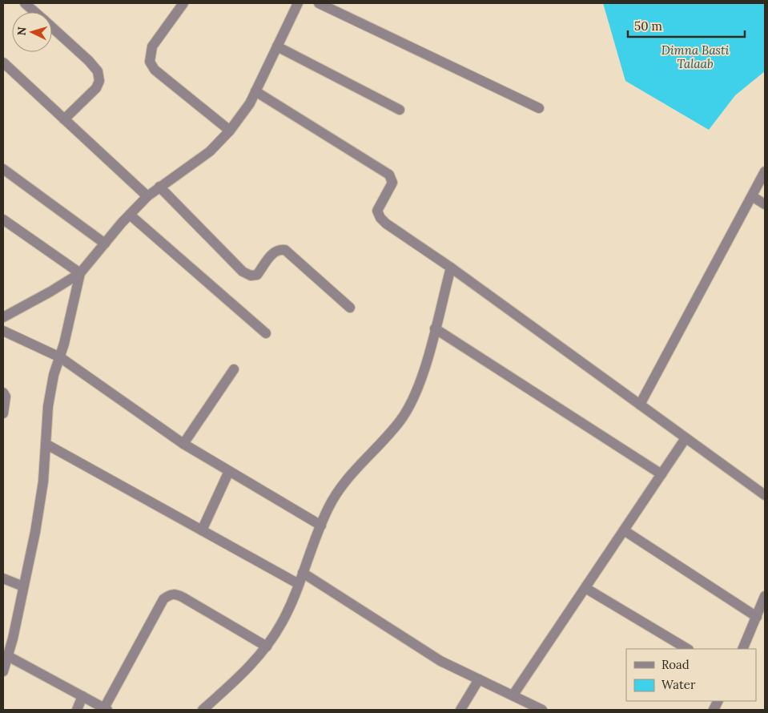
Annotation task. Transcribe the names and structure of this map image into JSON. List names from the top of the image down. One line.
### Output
{"water":["Dimna Basti Talaab"],"legend":["Road","Water"],"scale_bar":"50 m","north":"left"}
